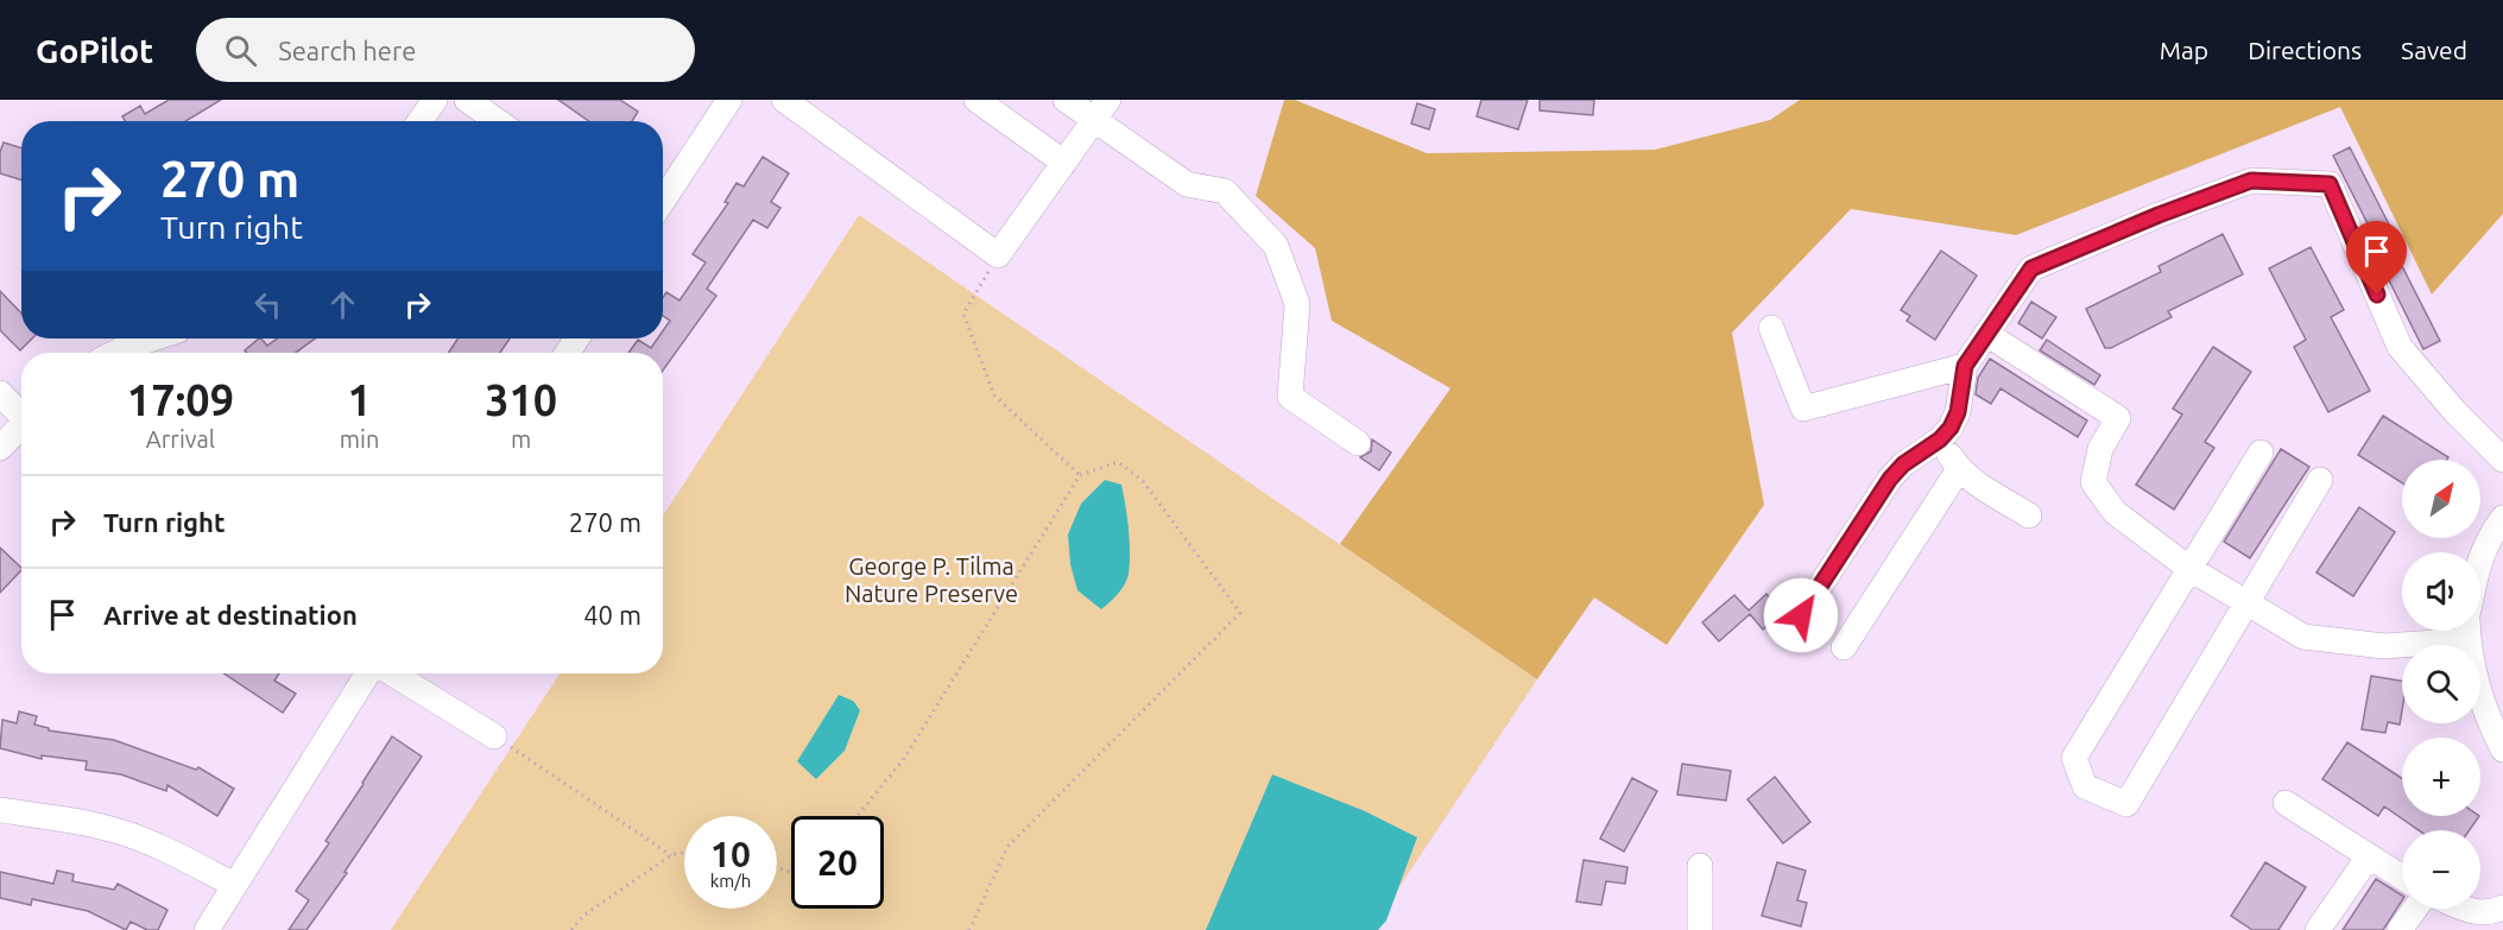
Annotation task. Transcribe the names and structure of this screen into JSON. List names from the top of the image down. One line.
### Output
{"parks":["George P. Tilma Nature Preserve"],"north":"top right","page":{"header":"GoPilot","search":"Search here","nav":["Map","Directions","Saved"],"turn":["270 m","Turn right"],"eta":["17:09","Arrival","1","min","310","m"],"map_buttons":["+","−"],"list":[{"name":"Turn right","value":"270 m"},{"name":"Arrive at destination","value":"40 m"}],"speed":"10 km/h","limit":"20"}}
